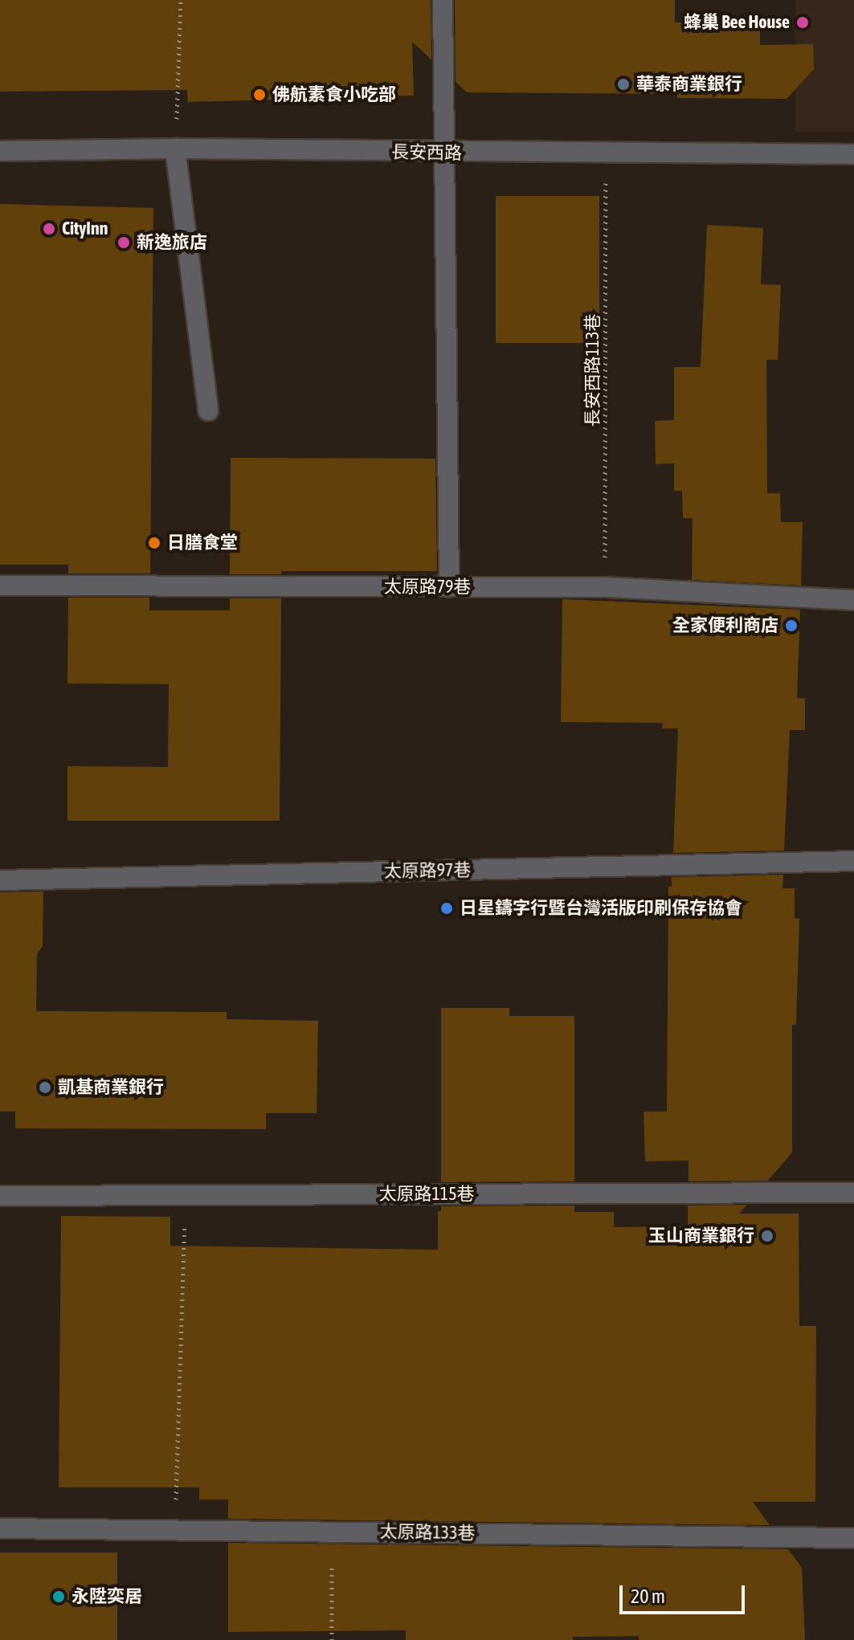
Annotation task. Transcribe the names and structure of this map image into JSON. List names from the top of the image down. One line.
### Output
{"streets":{"street":["長安西路","太原路79巷","太原路97巷","太原路115巷","太原路133巷"],"path":["長安西路113巷"]},"crossings":[["長安西路","長安西路113巷"],["長安西路113巷","太原路79巷"]],"places":["蜂巢 Bee House","華泰商業銀行","佛航素食小吃部","CityInn","新逸旅店","日膳食堂","全家便利商店","日星鑄字行暨台灣活版印刷保存協會","凱基商業銀行","玉山商業銀行","永陞奕居"],"scale_bar":"20 m"}
